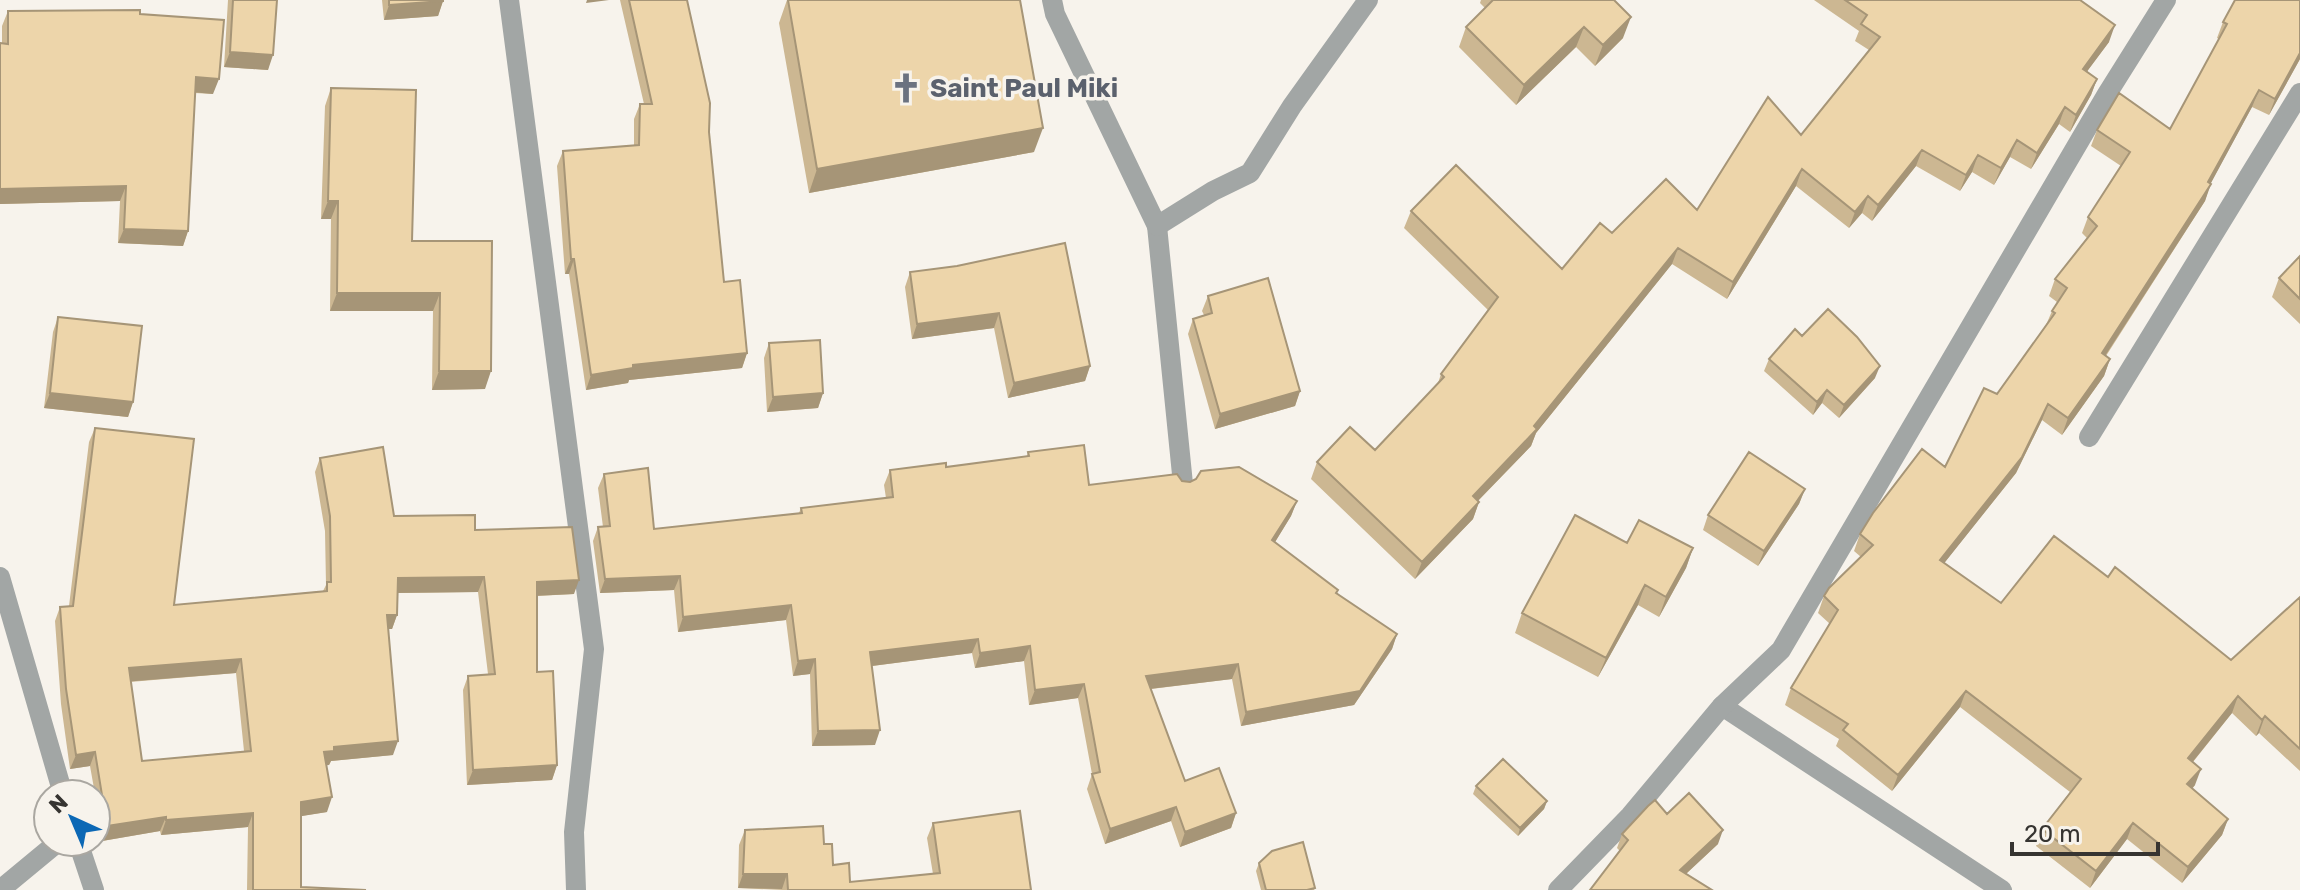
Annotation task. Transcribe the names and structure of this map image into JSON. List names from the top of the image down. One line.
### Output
{"places":{"church":["Saint Paul Miki"]},"scale_bar":"20 m","north":"top left"}
